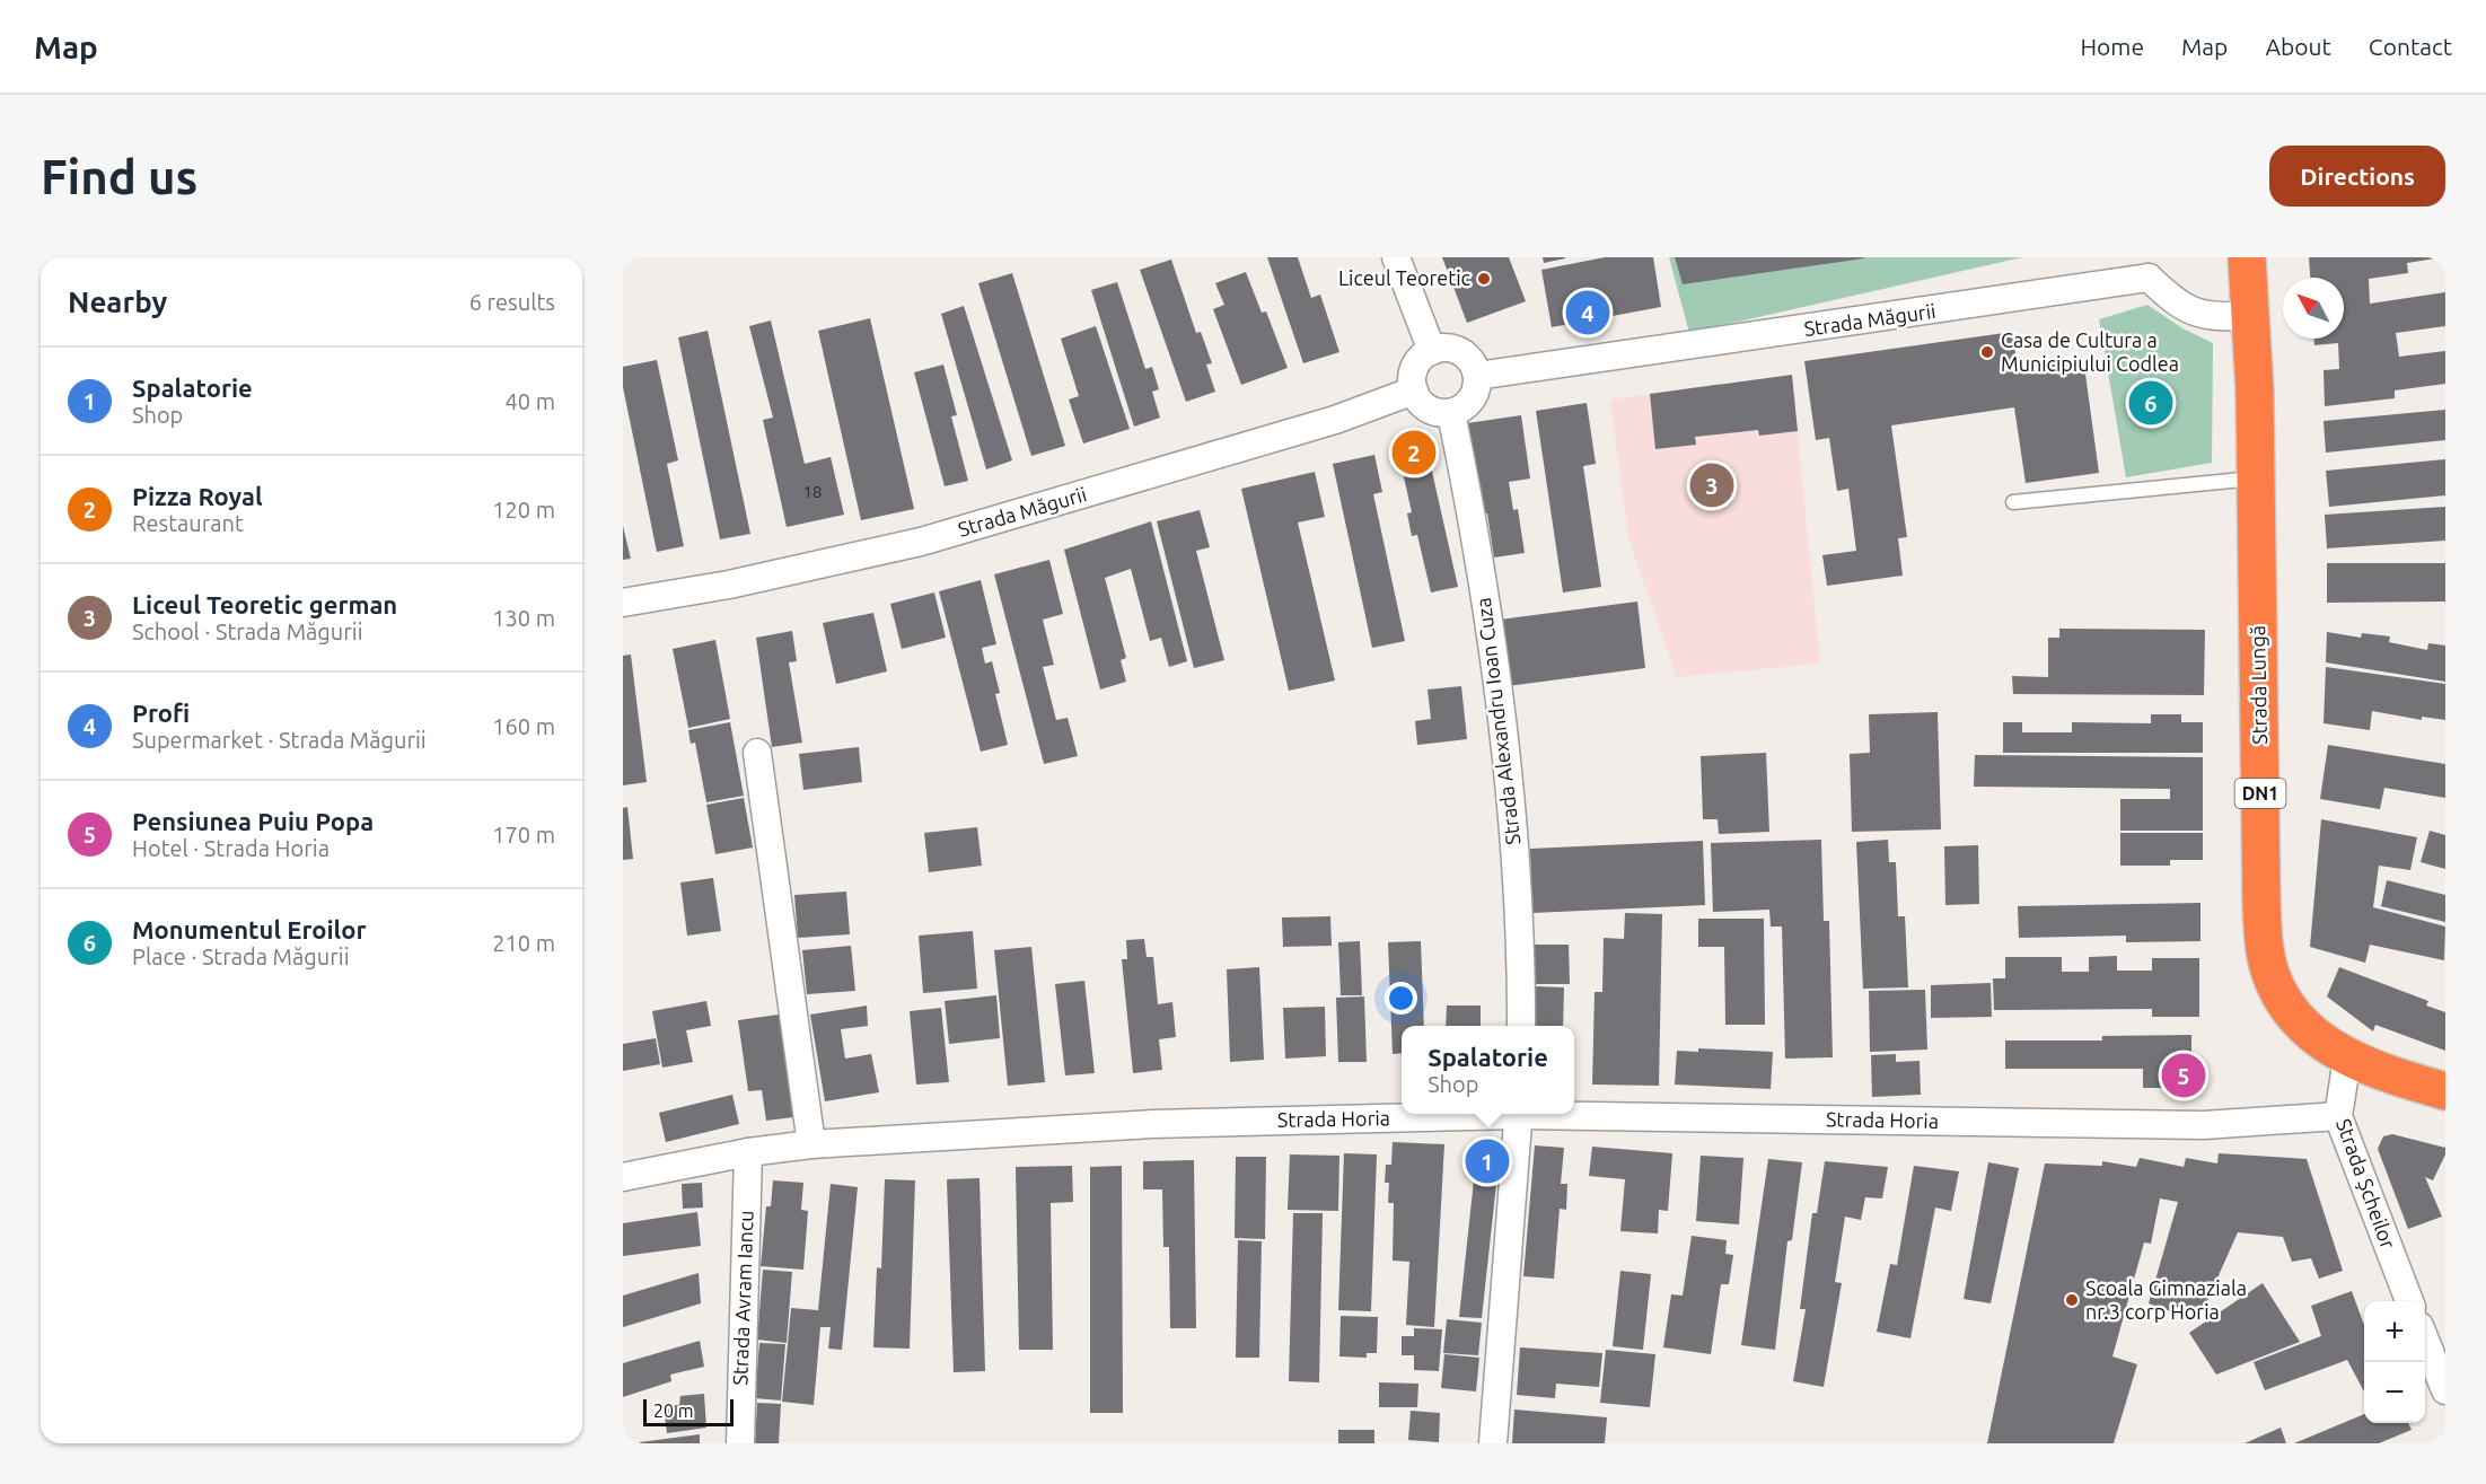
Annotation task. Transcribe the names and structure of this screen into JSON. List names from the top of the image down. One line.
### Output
{"streets":{"highway":["Strada Lungă","DN1"],"street":["Strada Măgurii","Strada Alexandru Ioan Cuza","Strada Horia","Strada Șcheilor","Strada Avram Iancu"]},"crossings":[["Strada Măgurii","Strada Lungă"],["Strada Măgurii","Strada Alexandru Ioan Cuza"],["Strada Lungă","Strada Șcheilor"],["Strada Horia","Strada Șcheilor"],["Strada Horia","Strada Avram Iancu"]],"places":["Liceul Teoretic","Casa de Cultura a Municipiului Codlea","Scoala Gimnaziala nr.3 corp Horia"],"house_numbers":["18"],"scale_bar":"20 m","north":"top left","page":{"header":"Map","nav":["Home","Map","About","Contact"],"buttons":"Directions","title":"Find us","heading":["Nearby","6 results"],"pins":["4","6","2","3","5","1"],"list":[{"mark":"1","name":"Spalatorie","note":"Shop","value":"40 m"},{"mark":"2","name":"Pizza Royal","note":"Restaurant","value":"120 m"},{"mark":"3","name":"Liceul Teoretic german","note":"School · Strada Măgurii","value":"130 m"},{"mark":"4","name":"Profi","note":"Supermarket · Strada Măgurii","value":"160 m"},{"mark":"5","name":"Pensiunea Puiu Popa","note":"Hotel · Strada Horia","value":"170 m"},{"mark":"6","name":"Monumentul Eroilor","note":"Place · Strada Măgurii","value":"210 m"}],"popup":["Spalatorie","Shop"],"map_buttons":["+","−"],"scale":"20 m"}}
